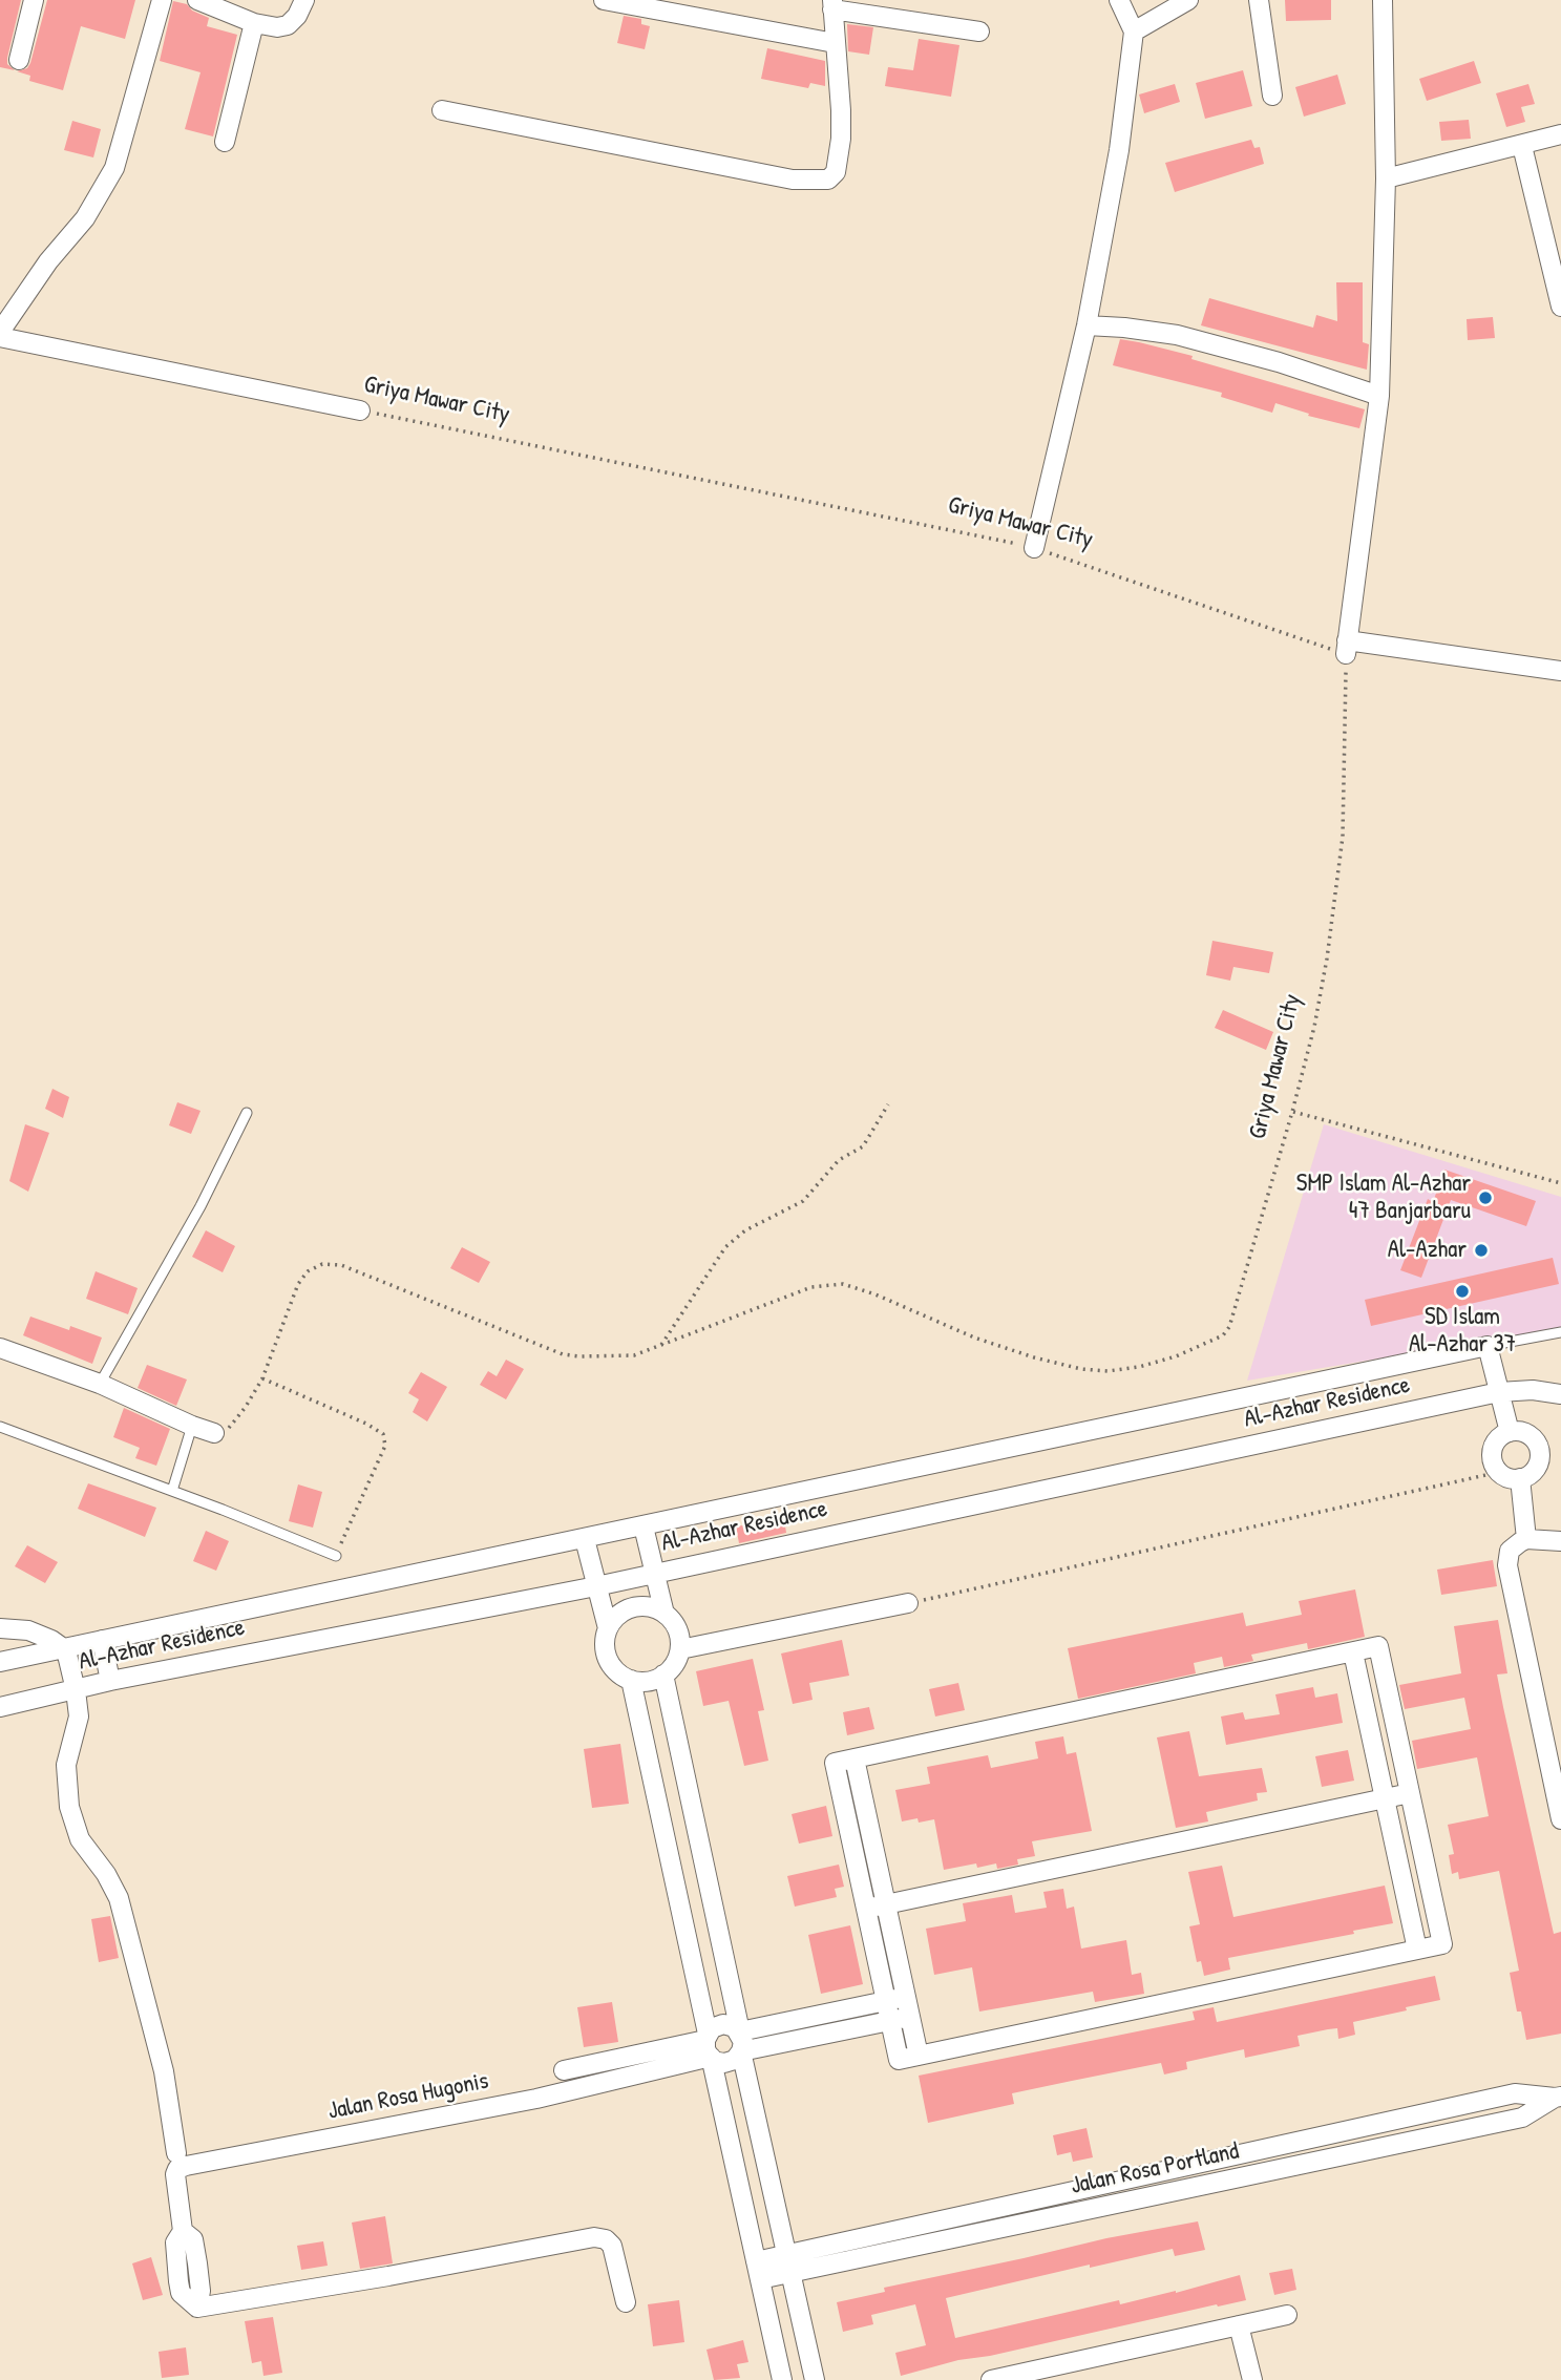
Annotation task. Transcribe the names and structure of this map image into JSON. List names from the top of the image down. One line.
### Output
{"streets":{"street":["Griya Mawar City","Al-Azhar Residence","Jalan Rosa Hugonis","Jalan Rosa Portland"]},"places":["SMP Islam Al-Azhar 47 Banjarbaru","Al-Azhar","SD Islam Al-Azhar 37"]}
